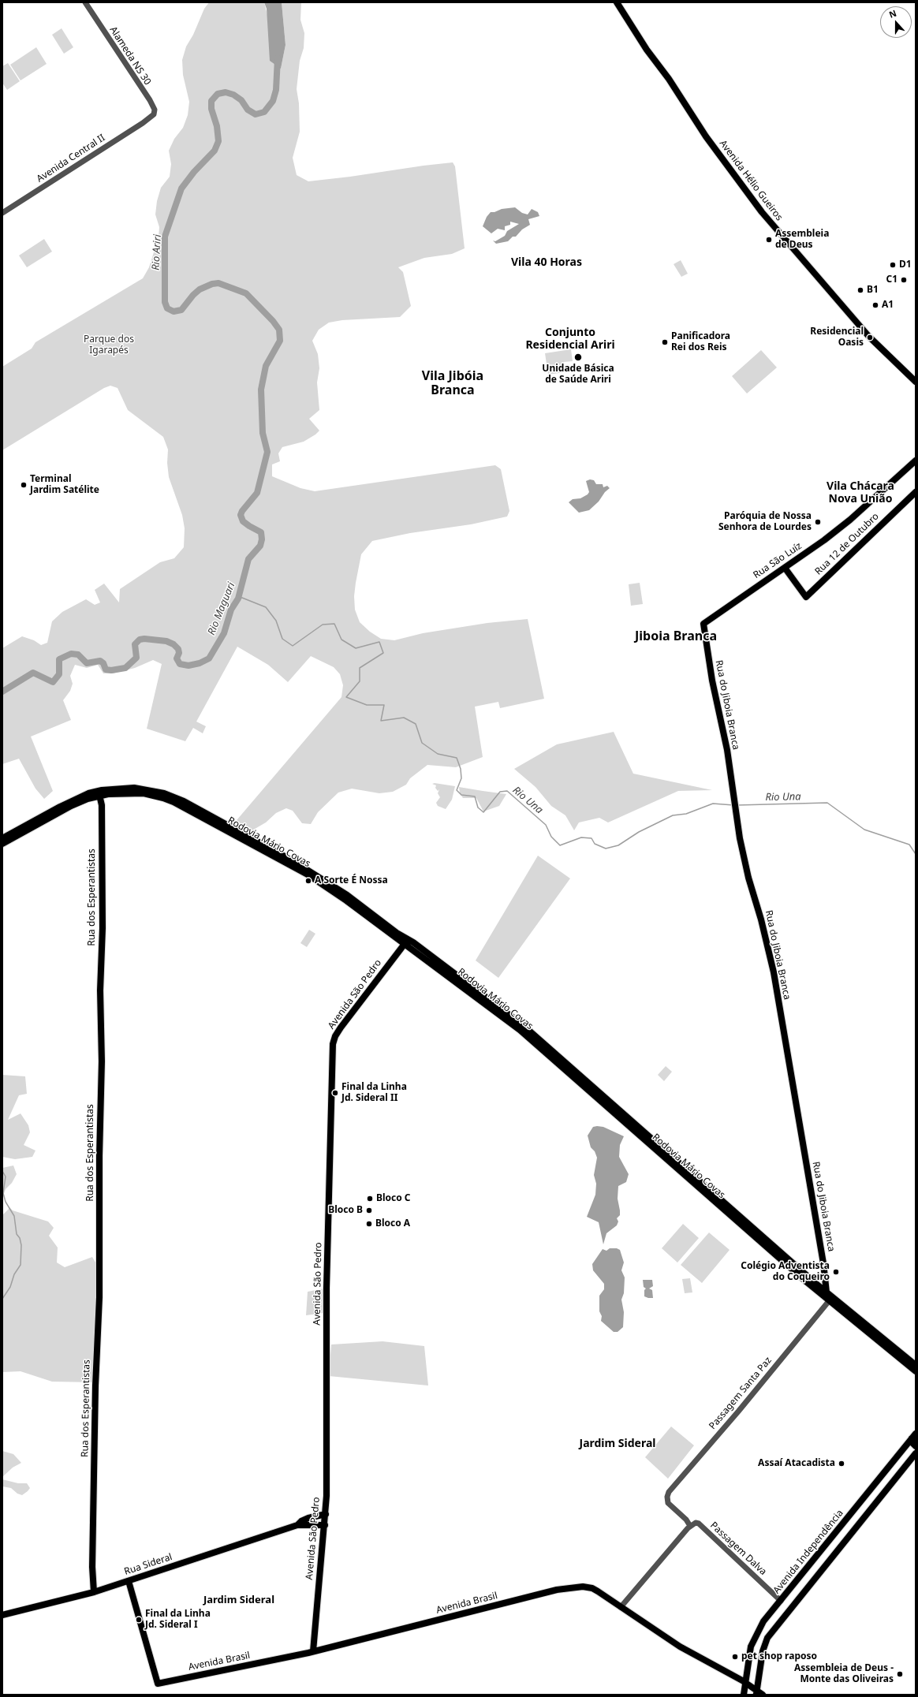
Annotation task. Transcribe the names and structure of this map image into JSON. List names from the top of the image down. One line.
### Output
{"streets":{"main road":["Avenida Hélio Gueiros","Rua 12 de Outubro","Rua São Luíz","Rua do Jiboia Branca","Rodovia Mário Covas","Rua dos Esperantistas","Avenida São Pedro","Avenida Independência","Rua Sideral","Avenida Brasil"],"street":["Alameda NS 30","Avenida Central II","Passagem Santa Paz","Passagem Dalva"]},"crossings":[["Alameda NS 30","Avenida Central II"],["Rua 12 de Outubro","Rua São Luíz"],["Rua São Luíz","Rua do Jiboia Branca"],["Rua do Jiboia Branca","Rodovia Mário Covas"],["Rua do Jiboia Branca","Passagem Santa Paz"],["Rodovia Mário Covas","Rua dos Esperantistas"],["Rodovia Mário Covas","Avenida São Pedro"],["Rodovia Mário Covas","Passagem Santa Paz"],["Rua dos Esperantistas","Rua Sideral"],["Avenida São Pedro","Rua Sideral"],["Avenida São Pedro","Avenida Brasil"],["Passagem Santa Paz","Passagem Dalva"],["Passagem Dalva","Avenida Independência"],["Avenida Independência","Avenida Brasil"],["Rua Sideral","Avenida Brasil"]],"districts":["Vila 40 Horas","Conjunto Residencial Ariri","Vila Jibóia Branca","Vila Chácara Nova União","Jiboia Branca","Jardim Sideral","Jardim Sideral"],"water":["Rio Ariri","Rio Maguari","Rio Una"],"parks":["Parque dos Igarapés"],"places":["Assembleia de Deus","D1","C1","B1","A1","Residencial Oasis","Panificadora Rei dos Reis","Unidade Básica de Saúde Ariri","Terminal Jardim Satélite","Paróquia de Nossa Senhora de Lourdes","A Sorte É Nossa","Final da Linha Jd. Sideral II","Bloco C","Bloco B","Bloco A","Colégio Adventista do Coqueiro","Assaí Atacadista","Final da Linha Jd. Sideral I","pet shop raposo","Assembleia de Deus - Monte das Oliveiras"],"north":"top"}
